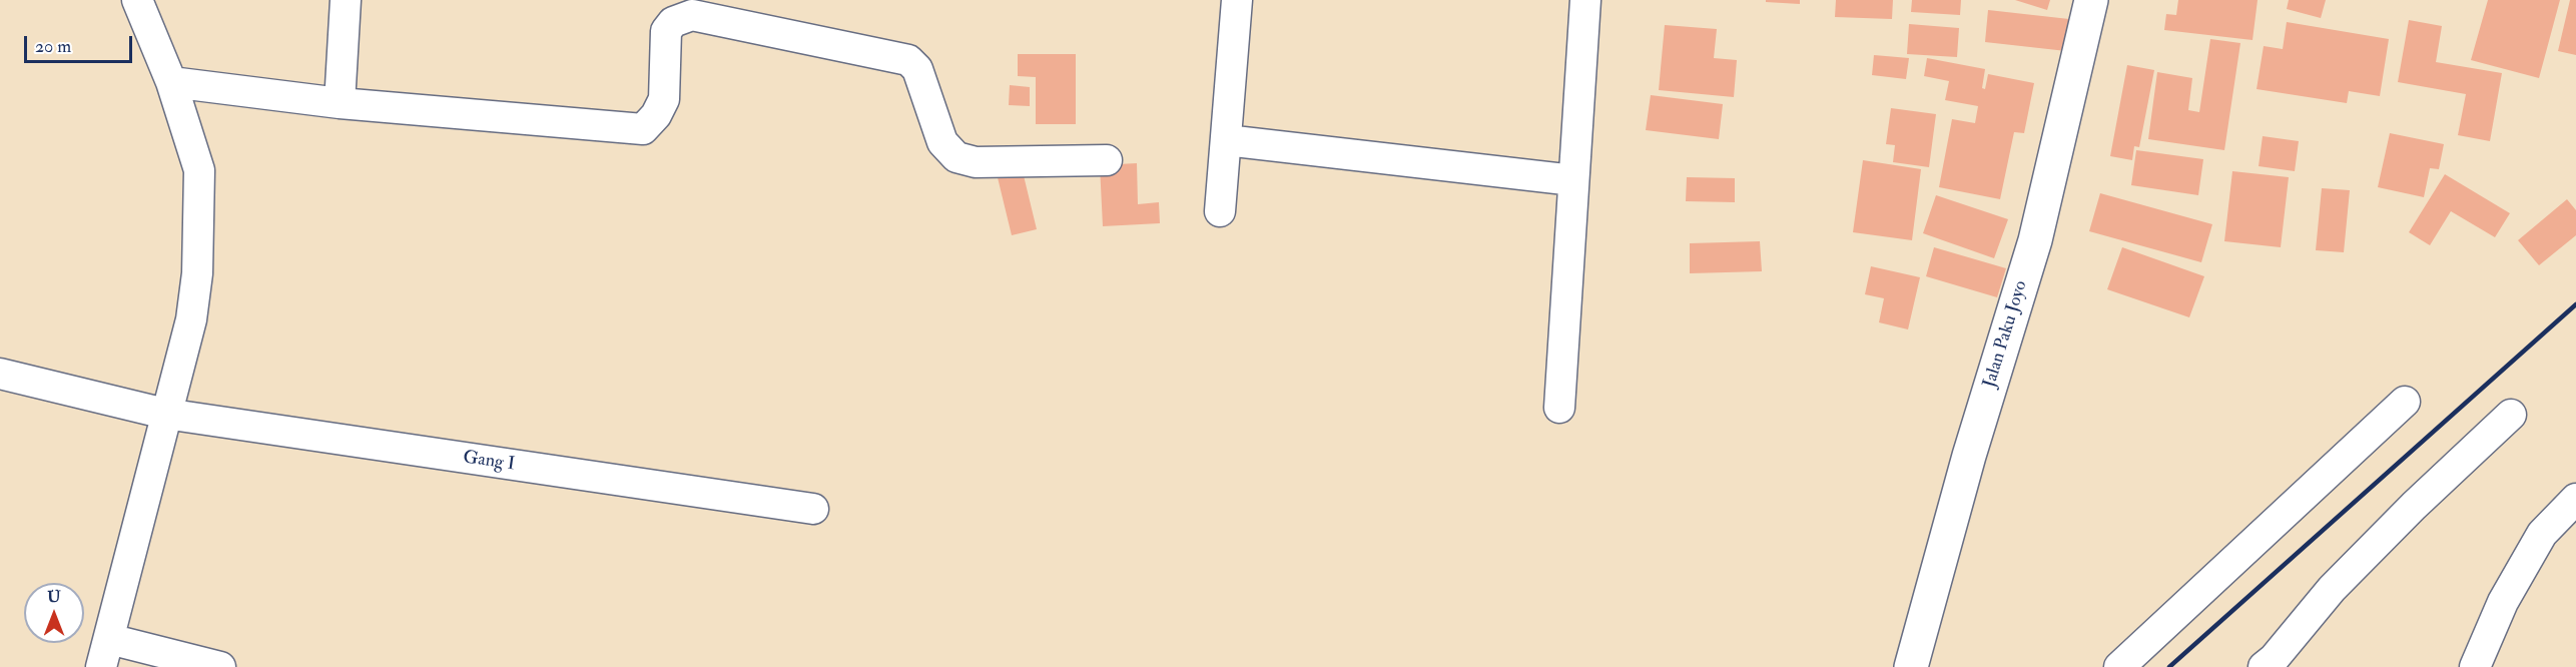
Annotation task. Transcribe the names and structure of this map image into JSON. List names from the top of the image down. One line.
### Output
{"streets":{"street":["Jalan Paku Joyo","Gang I"]},"scale_bar":"20 m","north":"top"}
